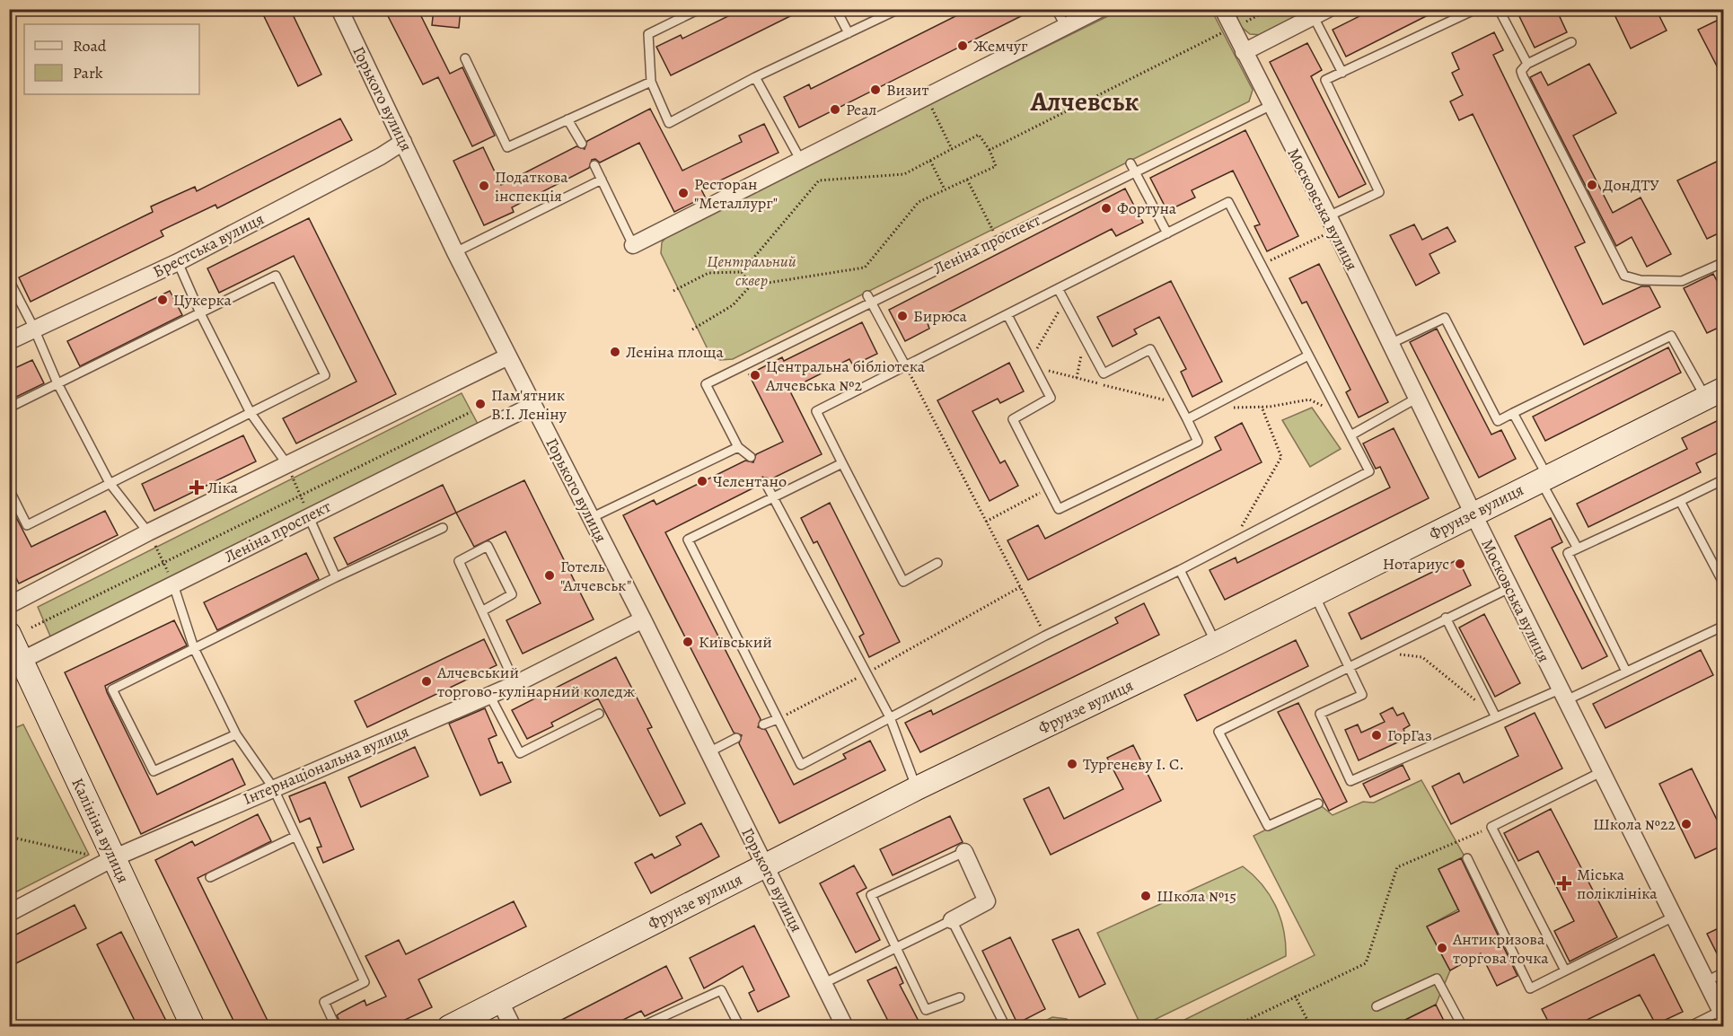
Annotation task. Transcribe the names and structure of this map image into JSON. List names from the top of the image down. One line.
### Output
{"streets":{"street":["Горького вулиця","Московська вулиця","Леніна проспект","Брестська вулиця","Фрунзе вулиця","Інтернаціональна вулиця","Калініна вулиця"]},"crossings":[["Горького вулиця","Леніна проспект"],["Горького вулиця","Брестська вулиця"],["Горького вулиця","Фрунзе вулиця"],["Горького вулиця","Інтернаціональна вулиця"],["Московська вулиця","Леніна проспект"],["Московська вулиця","Фрунзе вулиця"],["Леніна проспект","Калініна вулиця"],["Інтернаціональна вулиця","Калініна вулиця"]],"districts":["Алчевськ"],"parks":["Центральний сквер"],"places":{"other":["Жемчуг","Визит","Реал","ДонДТУ","Податкова інспекція","Ресторан \"Металлург\"","Фортуна","Цукерка","Бирюса","Леніна площа","Центральна бібліотека Алчевська №2","Пам'ятник В.I. Ленiну","Челентано","Нотариус","Готель \"Алчевськ\"","Київський","Алчевський торгово-кулінарний коледж","ГорГаз","Тургенєву І. С.","Школа №22","Школа №15","Антикризова торгова точка"],"health":["Ліка","Міська поліклініка"]},"legend":["Road","Park"]}
